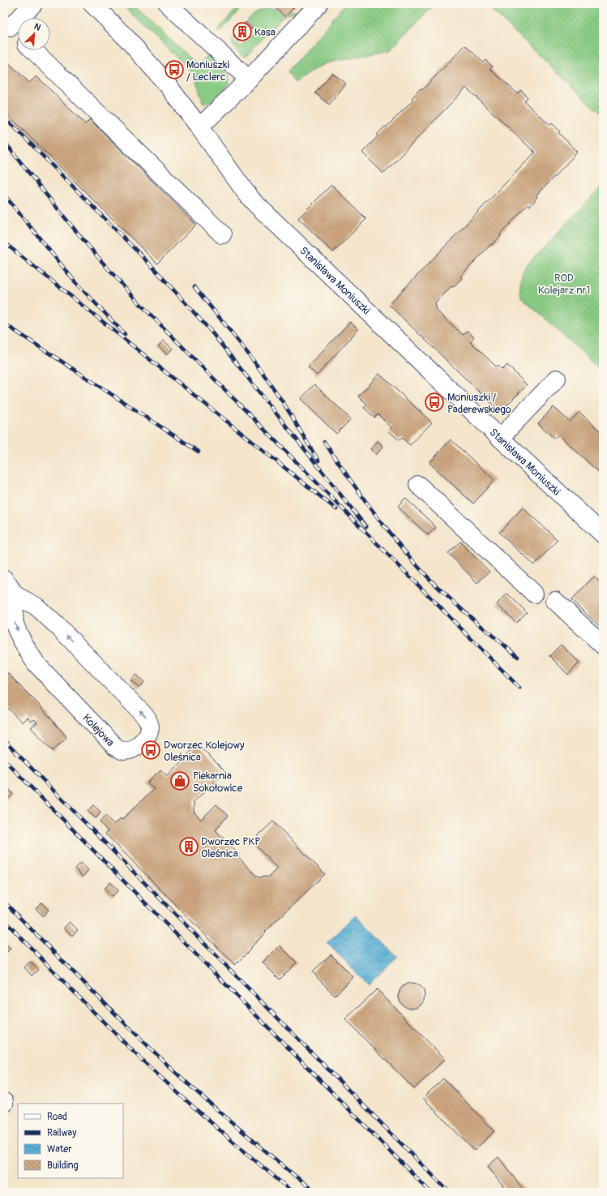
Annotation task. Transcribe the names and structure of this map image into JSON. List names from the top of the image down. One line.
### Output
{"streets":{"street":["Stanisława Moniuszki","Kolejowa"]},"parks":["ROD Kolejarz nr1"],"places":{"building":["Kasa","Dworzec PKP Oleśnica"],"bus stop":["Moniuszki / Leclerc","Moniuszki / Paderewskiego","Dworzec Kolejowy Oleśnica"],"shop":["Piekarnia Sokołowice"]},"legend":["Road","Railway","Water","Building"],"north":"top right"}
